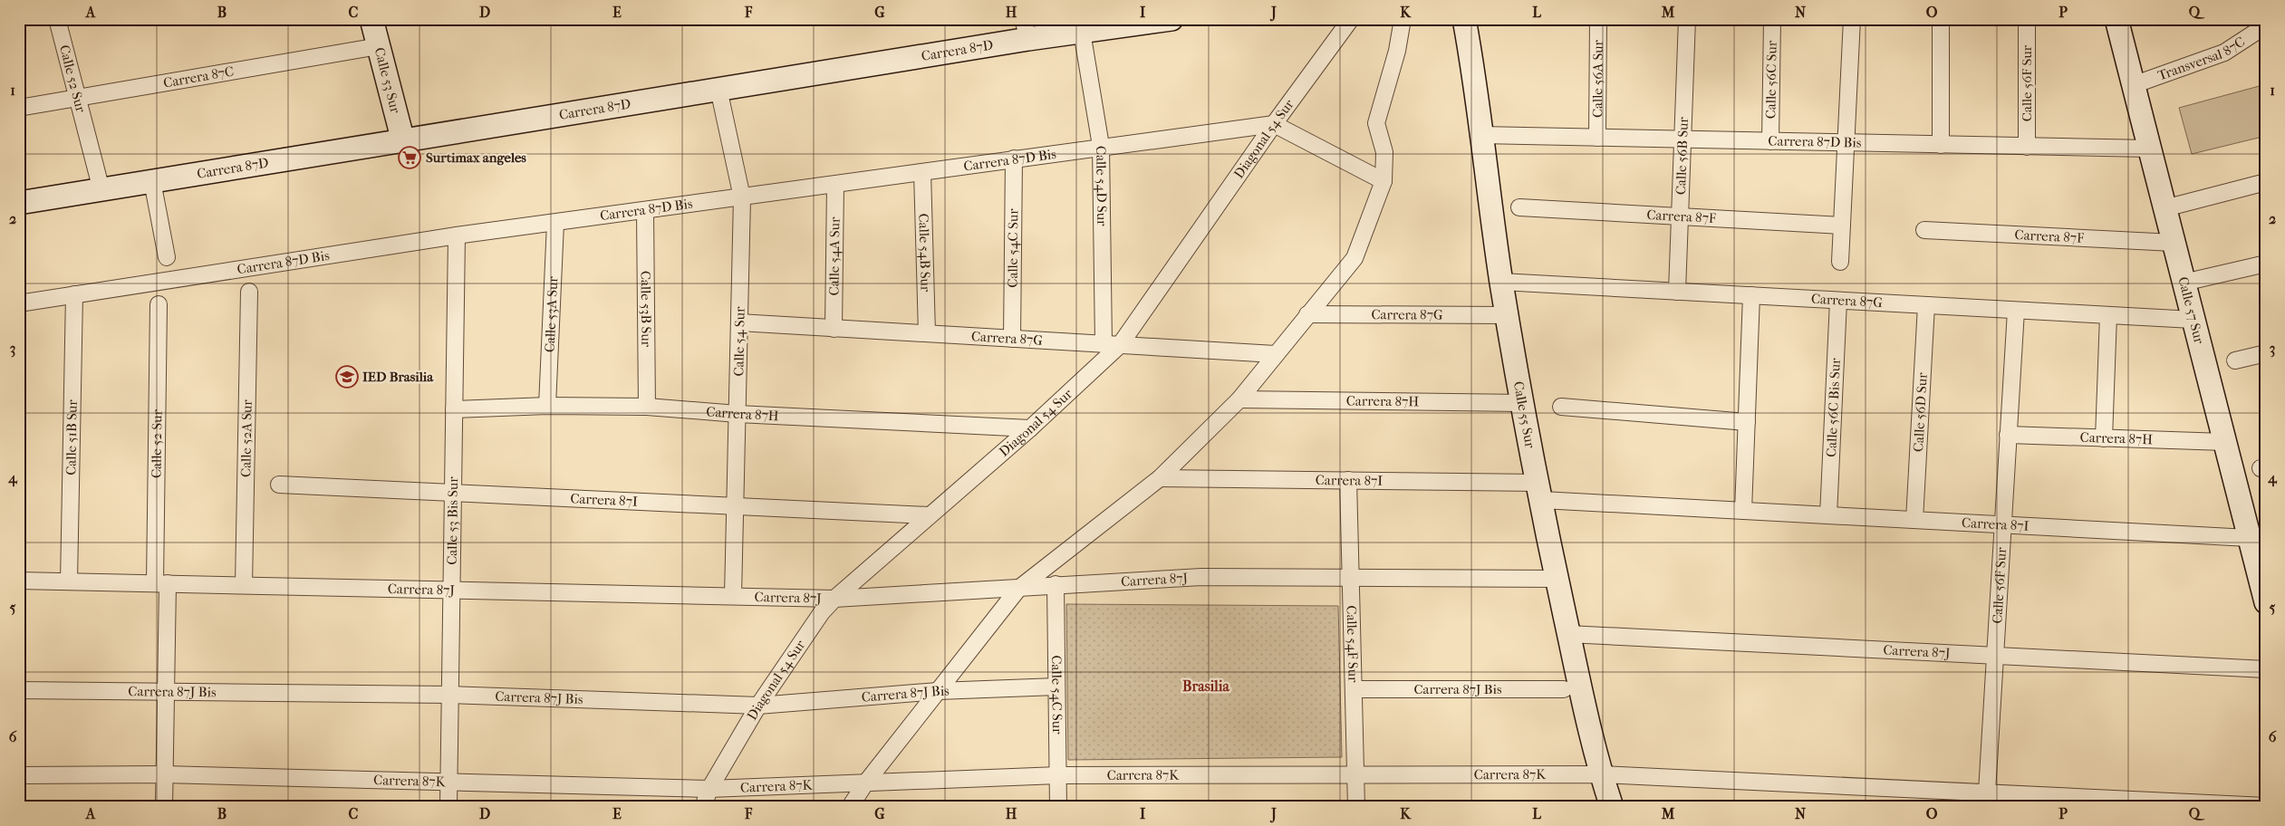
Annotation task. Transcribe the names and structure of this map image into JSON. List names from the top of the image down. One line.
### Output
{"streets":{"street":["Carrera 87D","Transversal 87C","Carrera 87C","Calle 52 Sur","Calle 56A Sur","Calle 53 Sur","Calle 56C Sur","Calle 56F Sur","Diagonal 54 Sur","Carrera 87D Bis","Calle 56B Sur","Calle 54D Sur","Carrera 87F","Calle 54C Sur","Calle 54B Sur","Calle 54A Sur","Carrera 87G","Calle 53B Sur","Calle 57 Sur","Calle 53A Sur","Calle 54 Sur","Carrera 87H","Calle 56C Bis Sur","Calle 56D Sur","Calle 55 Sur","Calle 51B Sur","Calle 52A Sur","Carrera 87I","Calle 53 Bis Sur","Carrera 87J","Calle 54F Sur","Carrera 87J Bis","Carrera 87K"]},"crossings":[["Carrera 87D","Calle 52 Sur"],["Carrera 87D","Calle 53 Sur"],["Carrera 87D","Calle 54D Sur"],["Carrera 87D","Calle 54 Sur"],["Transversal 87C","Calle 57 Sur"],["Carrera 87C","Calle 52 Sur"],["Carrera 87C","Calle 53 Sur"],["Calle 52 Sur","Carrera 87J"],["Calle 52 Sur","Carrera 87J Bis"],["Calle 52 Sur","Carrera 87K"],["Calle 56A Sur","Carrera 87D Bis"],["Calle 56C Sur","Carrera 87D Bis"],["Calle 56F Sur","Carrera 87D Bis"],["Calle 56F Sur","Carrera 87G"],["Calle 56F Sur","Carrera 87H"],["Calle 56F Sur","Carrera 87I"],["Calle 56F Sur","Carrera 87J"],["Calle 56F Sur","Carrera 87K"],["Diagonal 54 Sur","Carrera 87D Bis"],["Diagonal 54 Sur","Carrera 87G"],["Diagonal 54 Sur","Carrera 87H"],["Diagonal 54 Sur","Carrera 87I"],["Diagonal 54 Sur","Carrera 87J"],["Diagonal 54 Sur","Carrera 87J Bis"],["Diagonal 54 Sur","Carrera 87K"],["Carrera 87D Bis","Calle 56B Sur"],["Carrera 87D Bis","Calle 54D Sur"],["Carrera 87D Bis","Calle 54C Sur"],["Carrera 87D Bis","Calle 54B Sur"],["Carrera 87D Bis","Calle 54A Sur"],["Carrera 87D Bis","Calle 53B Sur"],["Carrera 87D Bis","Calle 57 Sur"],["Carrera 87D Bis","Calle 53A Sur"],["Carrera 87D Bis","Calle 54 Sur"],["Carrera 87D Bis","Calle 55 Sur"],["Carrera 87D Bis","Calle 51B Sur"],["Carrera 87D Bis","Calle 53 Bis Sur"],["Calle 56B Sur","Carrera 87F"],["Calle 56B Sur","Carrera 87G"],["Calle 54D Sur","Carrera 87G"],["Carrera 87F","Calle 57 Sur"],["Calle 54C Sur","Carrera 87G"],["Calle 54C Sur","Carrera 87J"],["Calle 54C Sur","Carrera 87J Bis"],["Calle 54C Sur","Carrera 87K"],["Calle 54B Sur","Carrera 87G"],["Calle 54A Sur","Carrera 87G"],["Carrera 87G","Calle 57 Sur"],["Carrera 87G","Calle 54 Sur"],["Carrera 87G","Calle 56C Bis Sur"],["Carrera 87G","Calle 56D Sur"],["Carrera 87G","Calle 55 Sur"],["Calle 53B Sur","Carrera 87H"],["Calle 57 Sur","Carrera 87H"],["Calle 57 Sur","Carrera 87I"],["Calle 53A Sur","Carrera 87H"],["Calle 54 Sur","Carrera 87H"],["Calle 54 Sur","Carrera 87I"],["Calle 54 Sur","Carrera 87J"],["Carrera 87H","Calle 55 Sur"],["Carrera 87H","Calle 53 Bis Sur"],["Calle 56C Bis Sur","Carrera 87I"],["Calle 56D Sur","Carrera 87I"],["Calle 55 Sur","Carrera 87I"],["Calle 55 Sur","Carrera 87J"],["Calle 55 Sur","Carrera 87K"],["Calle 51B Sur","Carrera 87J"],["Calle 52A Sur","Carrera 87J"],["Carrera 87I","Calle 53 Bis Sur"],["Carrera 87I","Calle 54F Sur"],["Calle 53 Bis Sur","Carrera 87J"],["Calle 53 Bis Sur","Carrera 87J Bis"],["Calle 53 Bis Sur","Carrera 87K"],["Carrera 87J","Calle 54F Sur"],["Calle 54F Sur","Carrera 87J Bis"],["Calle 54F Sur","Carrera 87K"]],"districts":["Brasilia"],"places":{"supermarket":["Surtimax angeles"],"school or university":["IED Brasilia"]},"grid":{"columns":["A","B","C","D","E","F","G","H","I","J","K","L","M","N","O","P","Q"],"rows":["1","2","3","4","5","6"]}}
